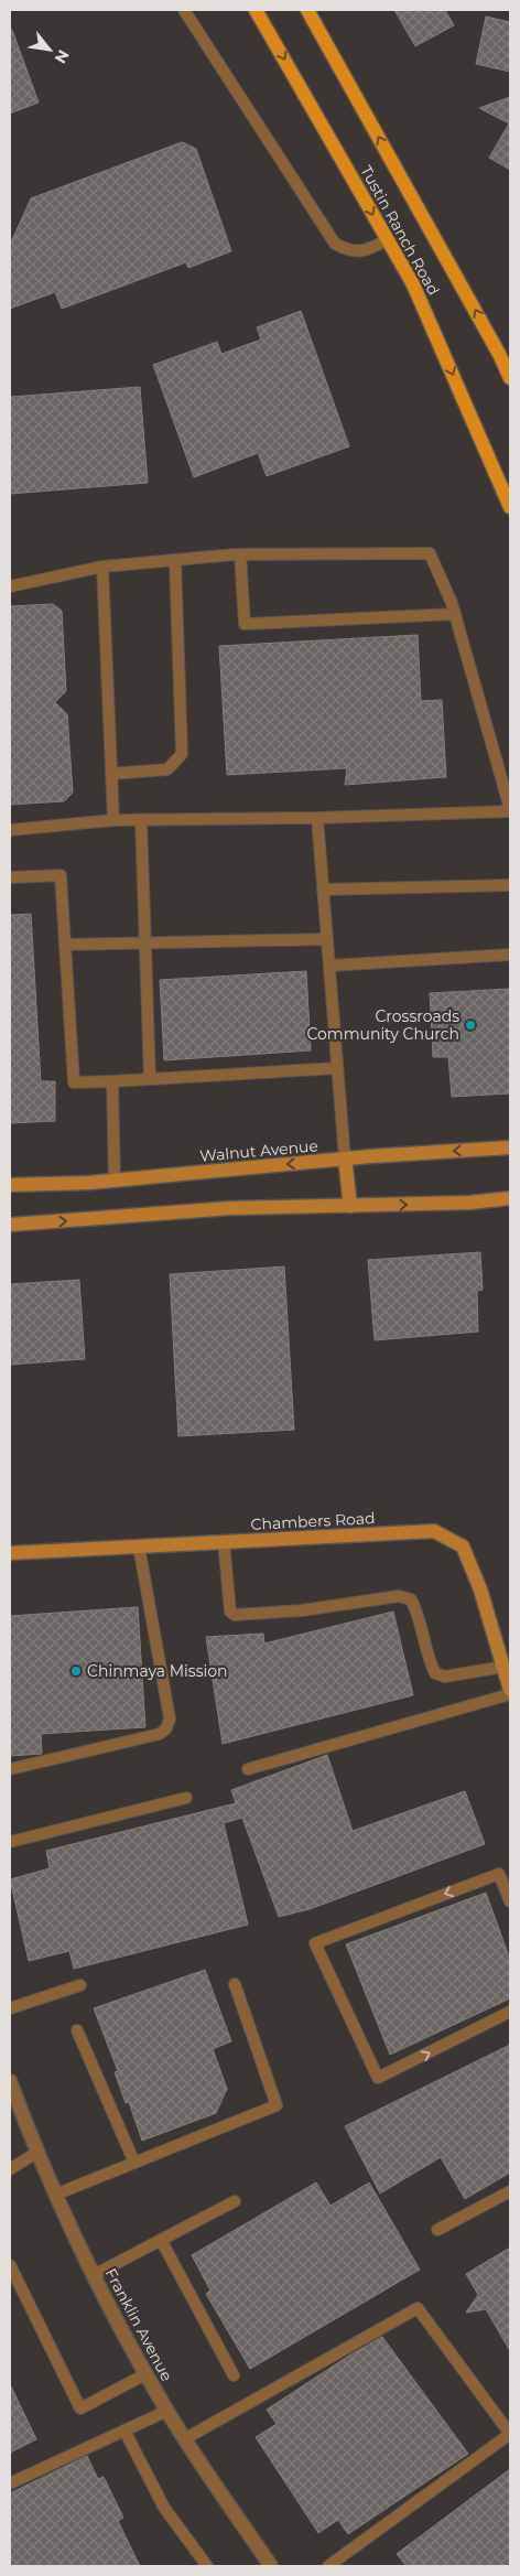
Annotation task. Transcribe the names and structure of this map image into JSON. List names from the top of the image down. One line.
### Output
{"streets":{"main road":["Tustin Ranch Road","Walnut Avenue","Chambers Road"],"street":["Franklin Avenue"]},"places":["Crossroads Community Church","Chinmaya Mission"],"north":"bottom right"}
